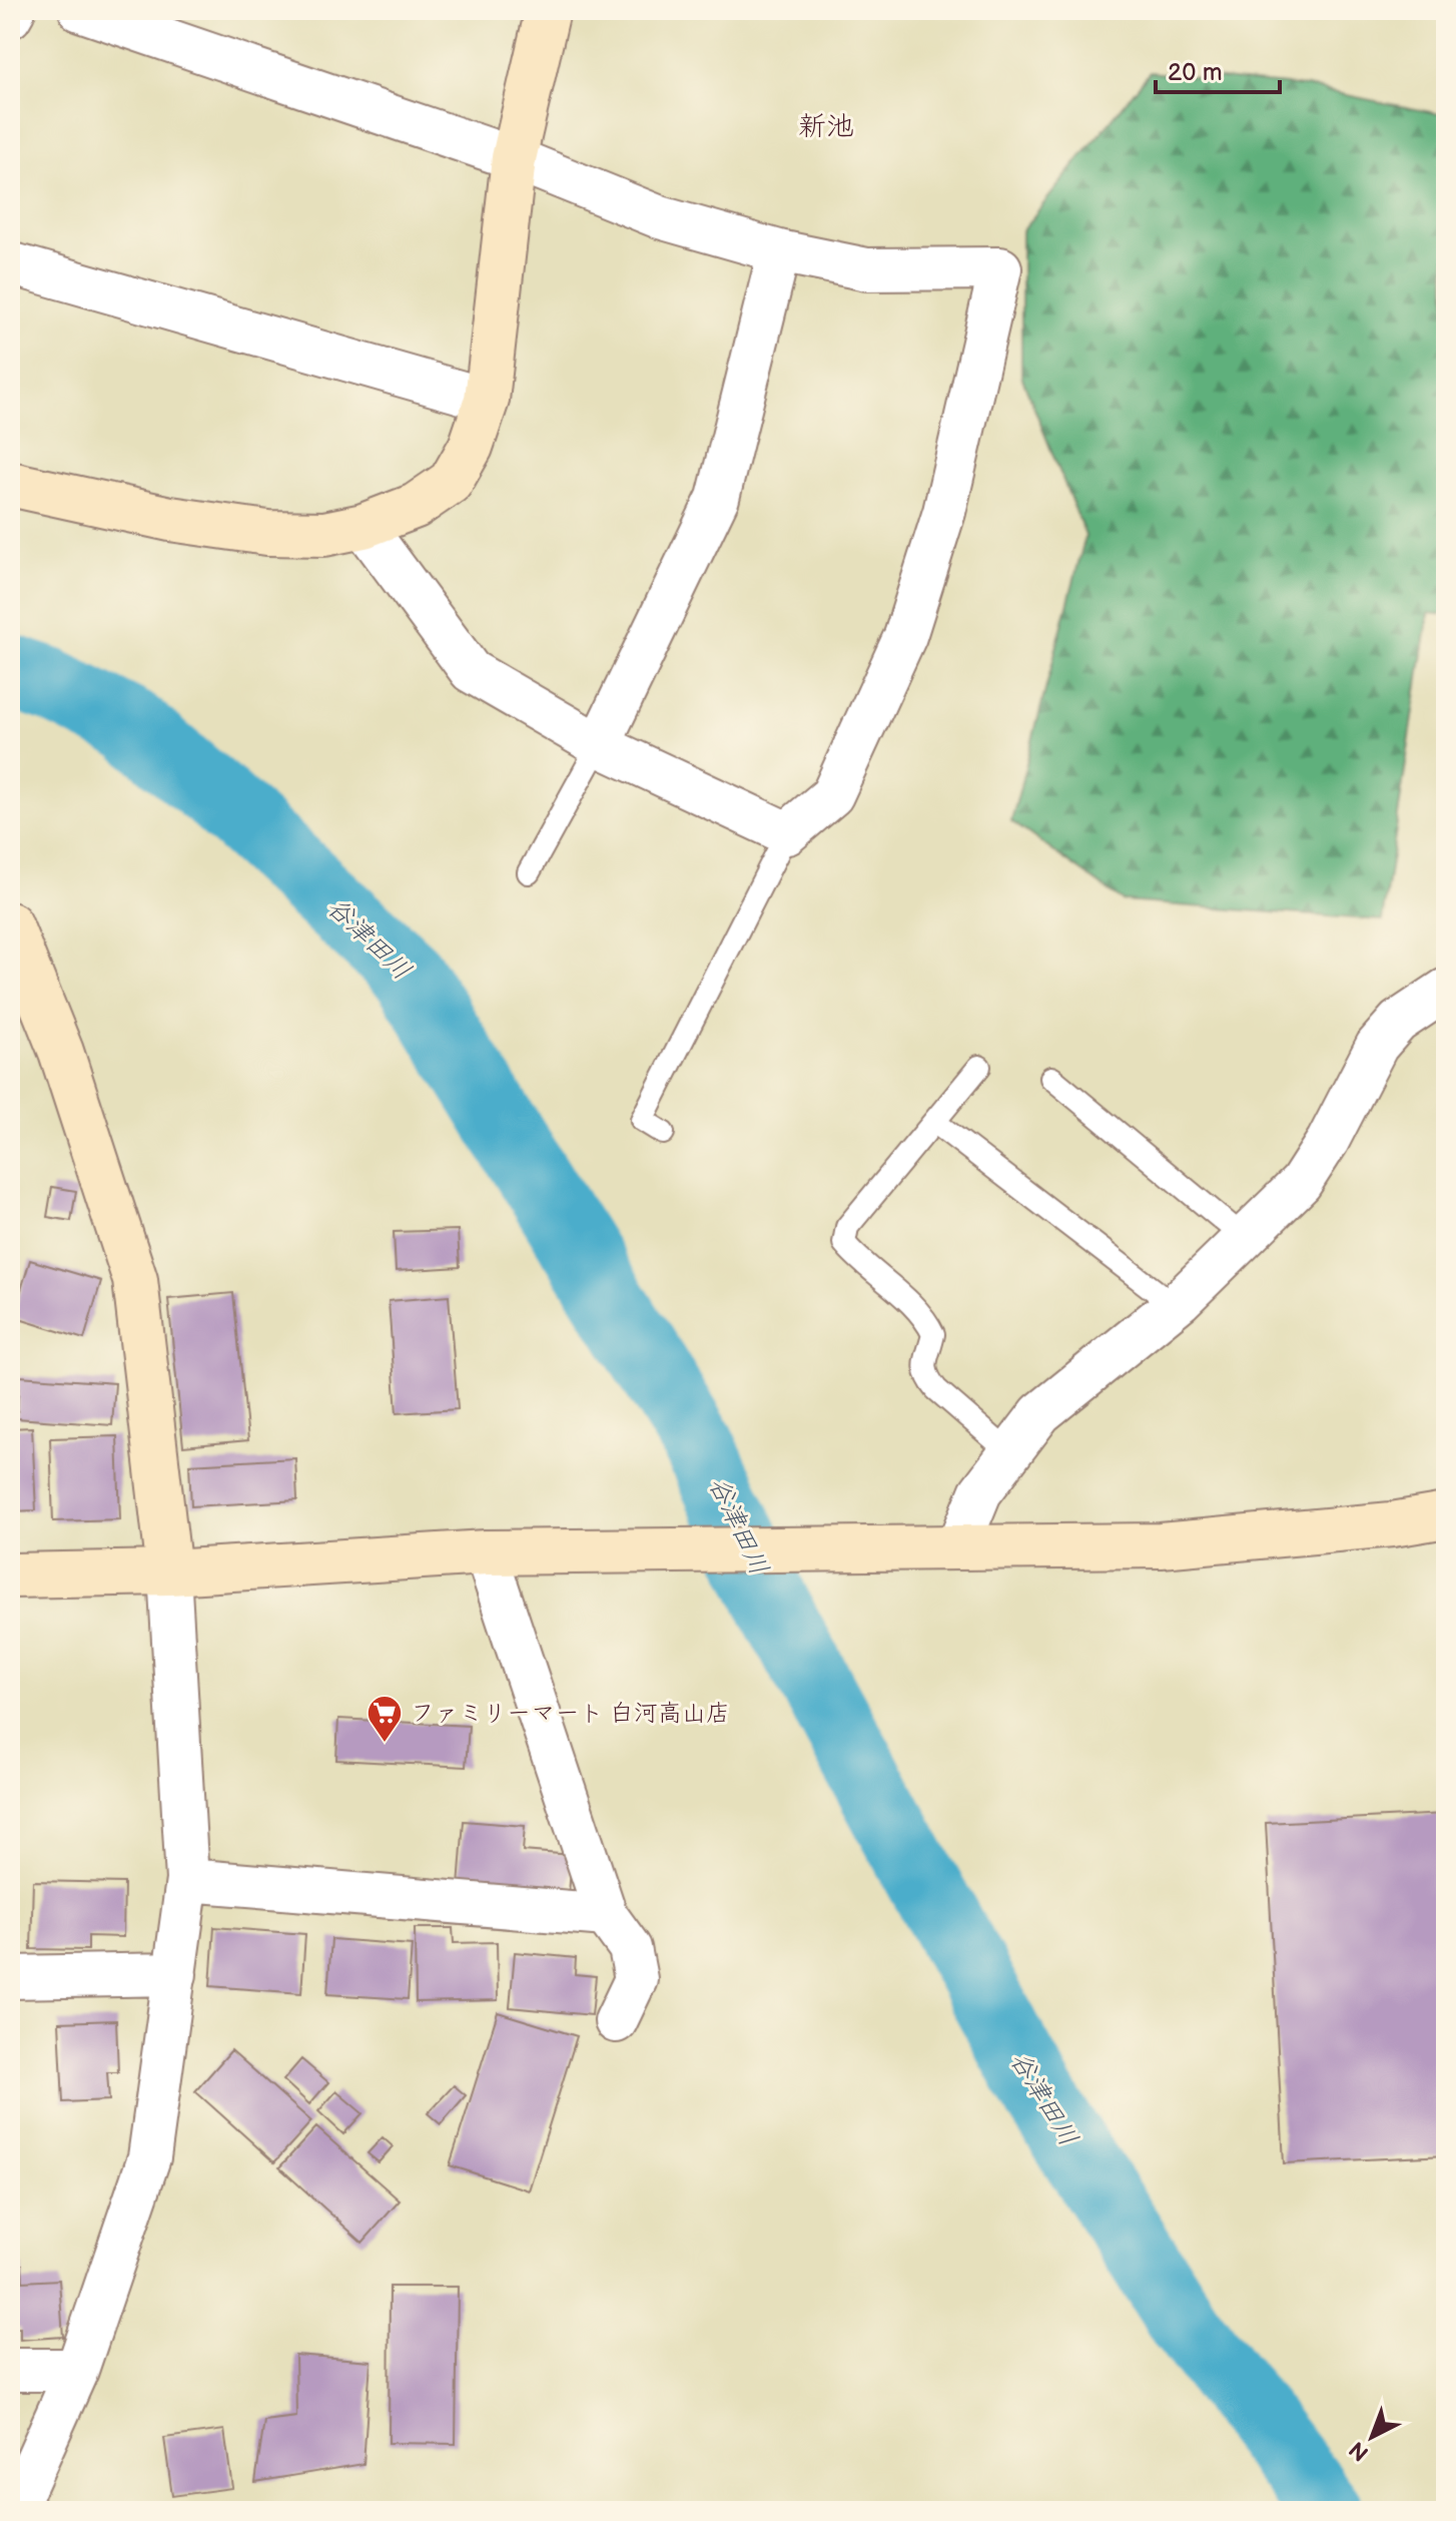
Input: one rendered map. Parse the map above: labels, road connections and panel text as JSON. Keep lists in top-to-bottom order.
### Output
{
  "districts": ["新池"],
  "water": ["谷津田川"],
  "places": {
    "supermarket": ["ファミリーマート 白河高山店"]
  },
  "scale_bar": "20 m",
  "north": "bottom left"
}
